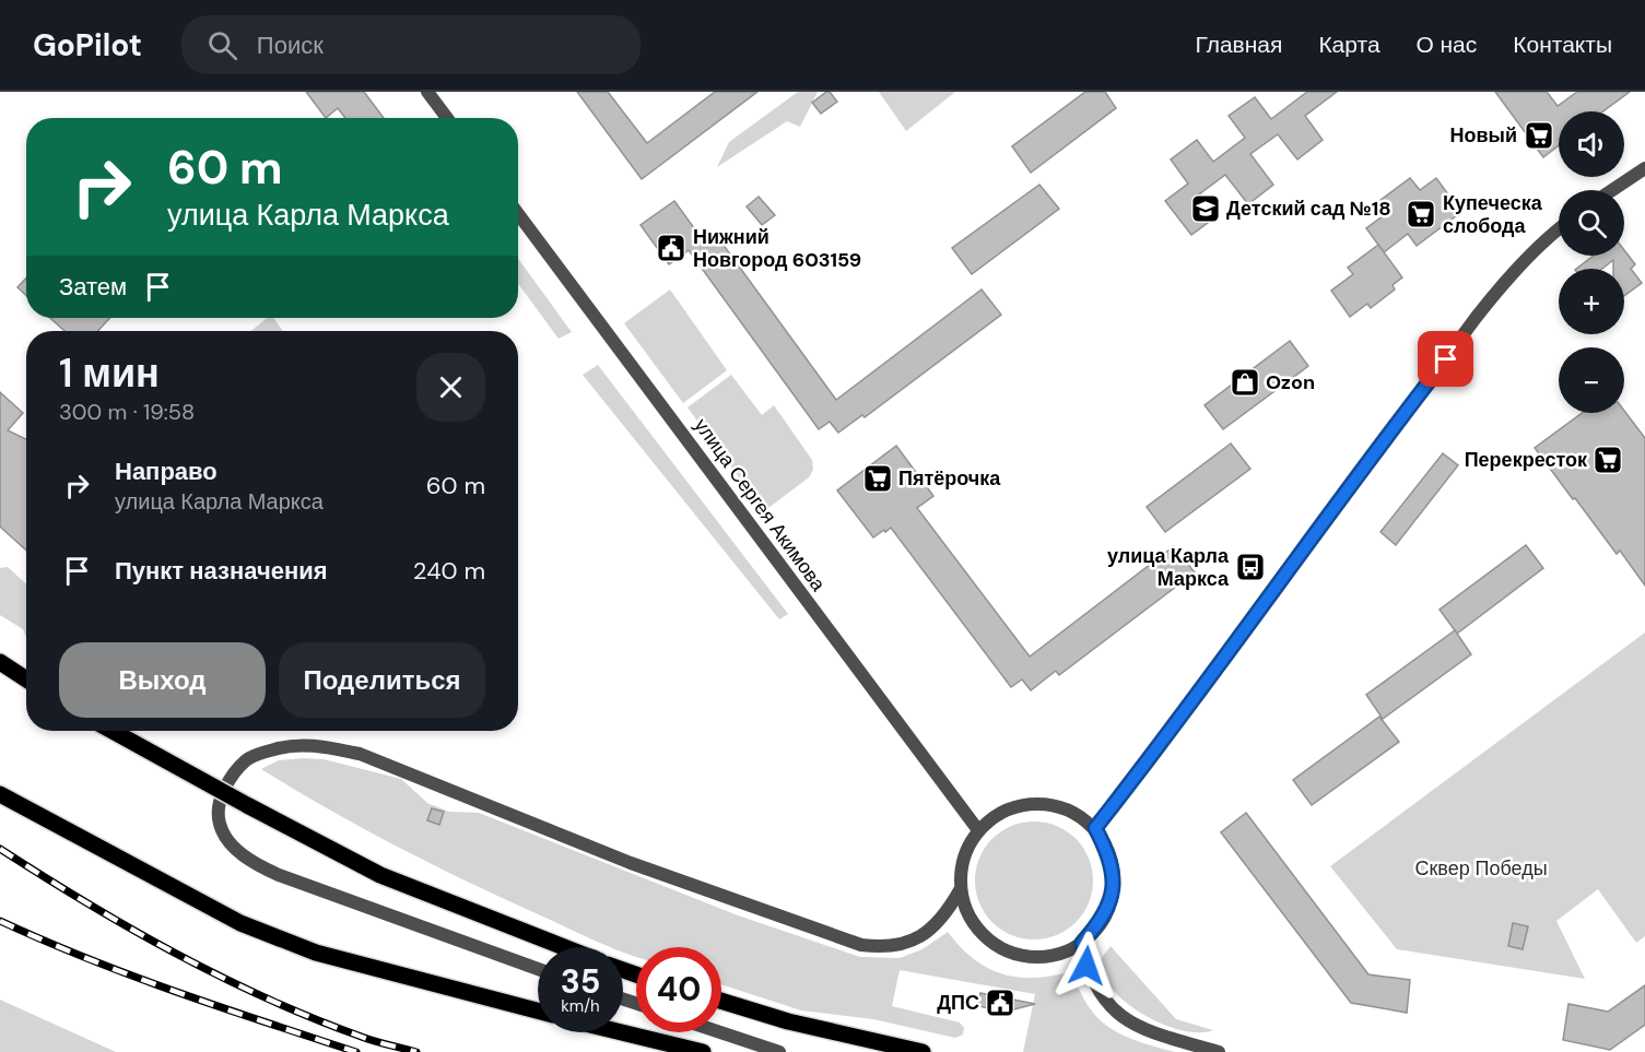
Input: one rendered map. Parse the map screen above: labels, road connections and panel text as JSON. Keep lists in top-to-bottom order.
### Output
{
  "streets": {
    "street": ["улица Сергея Акимова"]
  },
  "parks": ["Сквер Победы"],
  "places": {
    "supermarket": [
      "Новый",
      "Купеческа слобода",
      "Перекресток",
      "Пятёрочка"
    ],
    "school or university": ["Детский сад №18"],
    "public building": ["Нижний Новгород 603159", "ДПС"],
    "shop": ["Ozon"],
    "bus stop": ["улица Карла Маркса"]
  },
  "page": {
    "header": "GoPilot",
    "search": "Поиск",
    "nav": [
      "Главная",
      "Карта",
      "О нас",
      "Контакты"
    ],
    "map_buttons": ["+", "−"],
    "turn": ["60 m", "улица Карла Маркса"],
    "then": "Затем",
    "heading": ["1 мин", "300 m · 19:58"],
    "list": [
      {
        "name": "Направо",
        "note": "улица Карла Маркса",
        "value": "60 m"
      },
      {
        "name": "Пункт назначения",
        "value": "240 m"
      }
    ],
    "buttons": ["Выход", "Поделиться"],
    "speed": "35 km/h",
    "limit": "40"
  }
}
